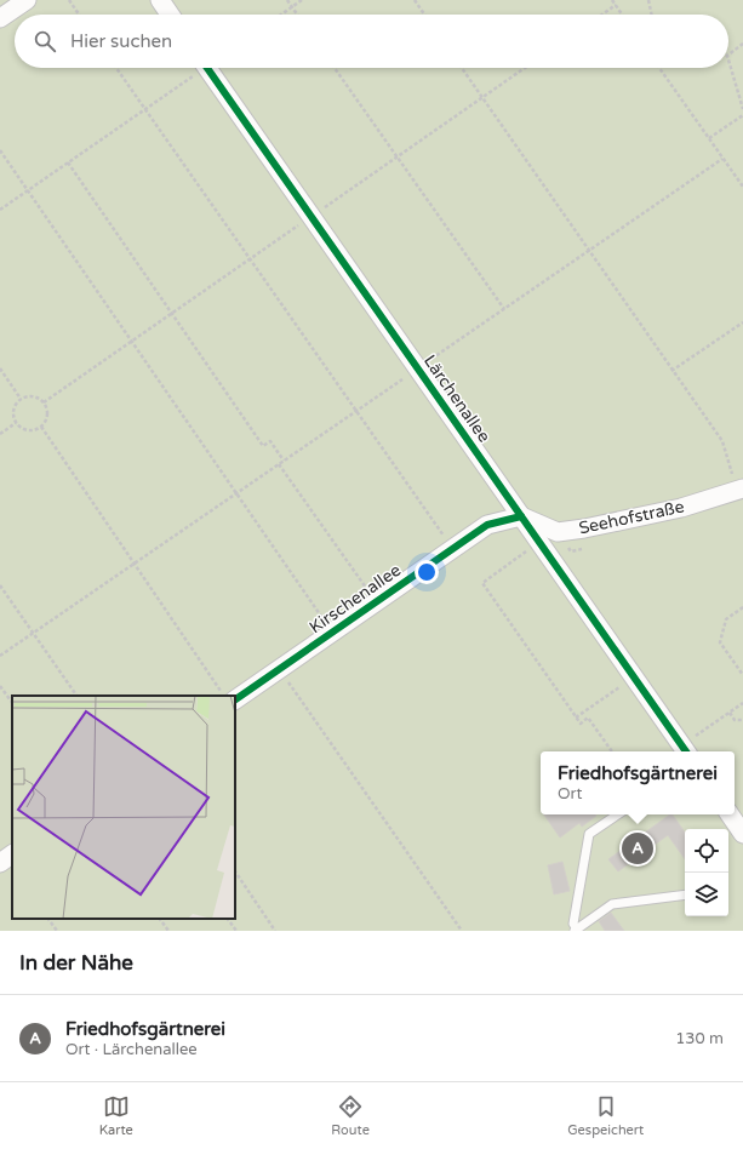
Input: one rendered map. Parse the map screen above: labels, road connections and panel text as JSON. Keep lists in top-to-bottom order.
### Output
{
  "streets": {
    "street": ["Lärchenallee", "Seehofstraße", "Kirschenallee"]
  },
  "crossings": [
    ["Lärchenallee", "Seehofstraße"],
    ["Lärchenallee", "Kirschenallee"],
    ["Seehofstraße", "Kirschenallee"]
  ],
  "page": {
    "search": "Hier suchen",
    "popup": ["Friedhofsgärtnerei", "Ort"],
    "pins": "A",
    "heading": "In der Nähe",
    "list": [
      {
        "mark": "A",
        "name": "Friedhofsgärtnerei",
        "note": "Ort · Lärchenallee",
        "value": "130 m"
      }
    ],
    "nav": ["Karte", "Route", "Gespeichert"]
  }
}
